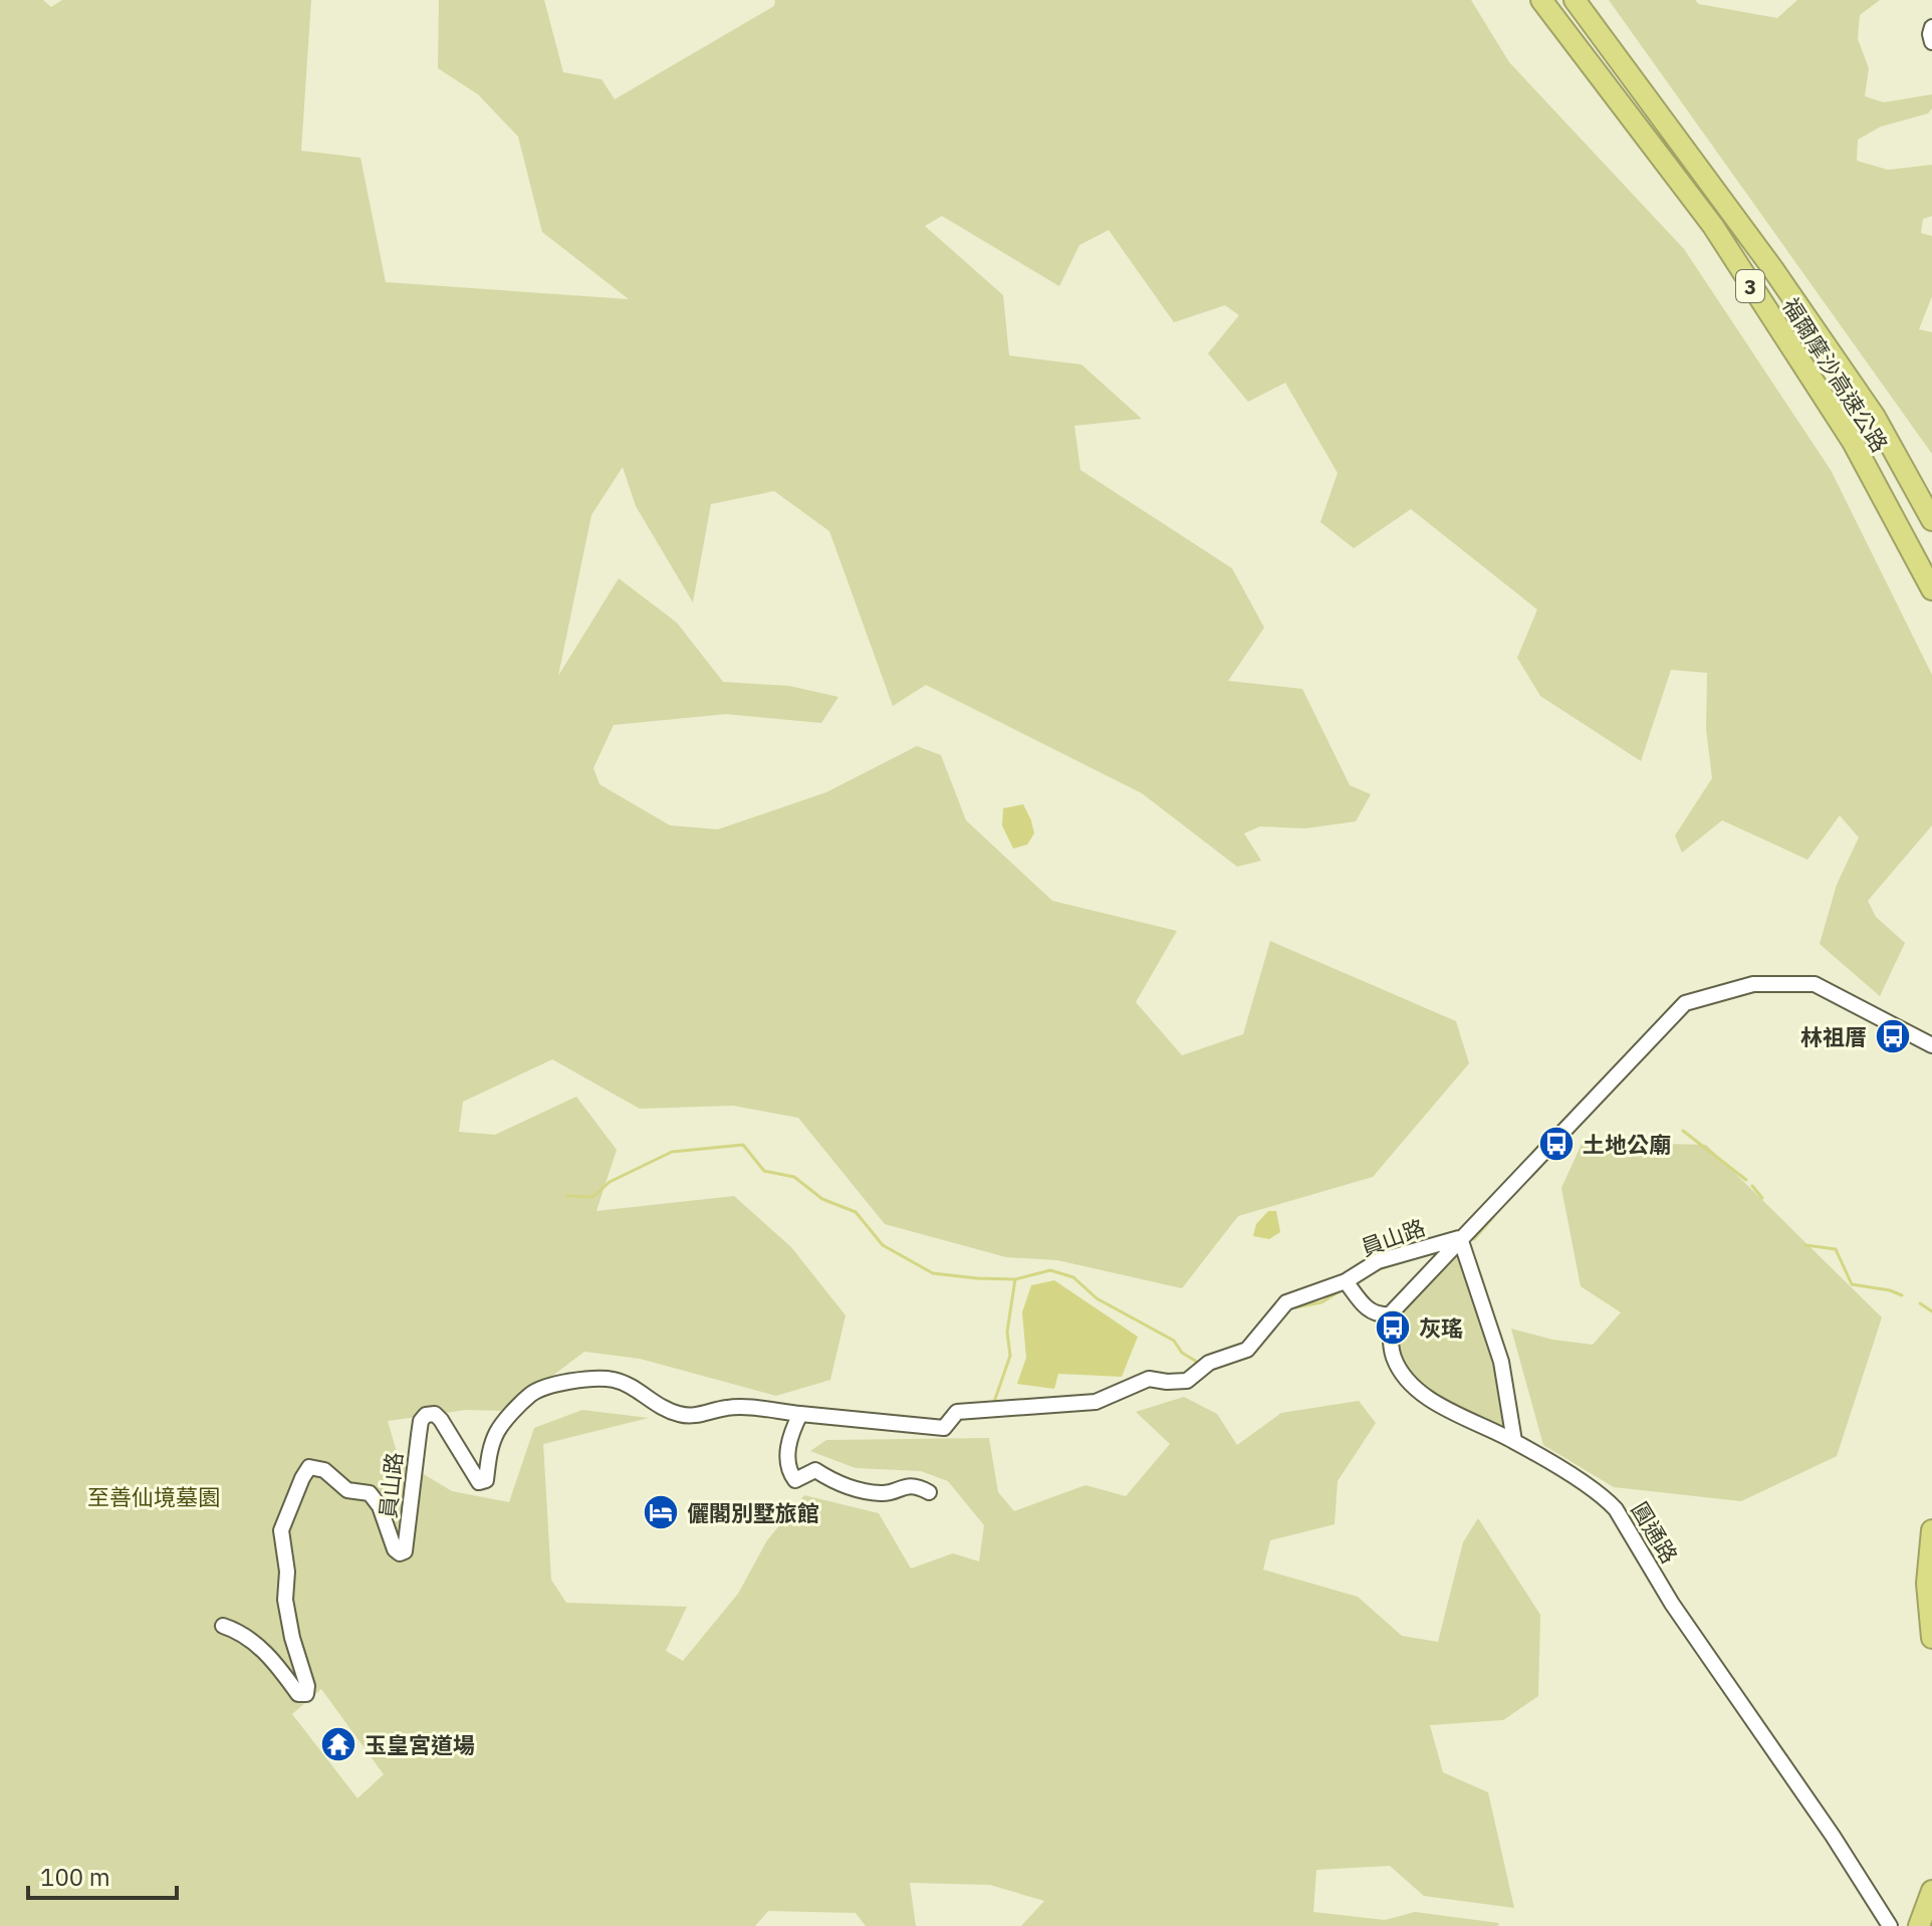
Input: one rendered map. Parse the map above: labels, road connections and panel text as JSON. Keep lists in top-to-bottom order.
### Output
{
  "streets": {
    "highway": ["3", "福爾摩沙高速公路"],
    "street": ["員山路", "圓通路"]
  },
  "parks": ["至善仙境墓園"],
  "places": {
    "bus stop": ["林祖厝", "土地公廟", "灰瑤"],
    "hotel": ["儷閣別墅旅館"],
    "temple": ["玉皇宮道場"]
  },
  "scale_bar": "100 m"
}
